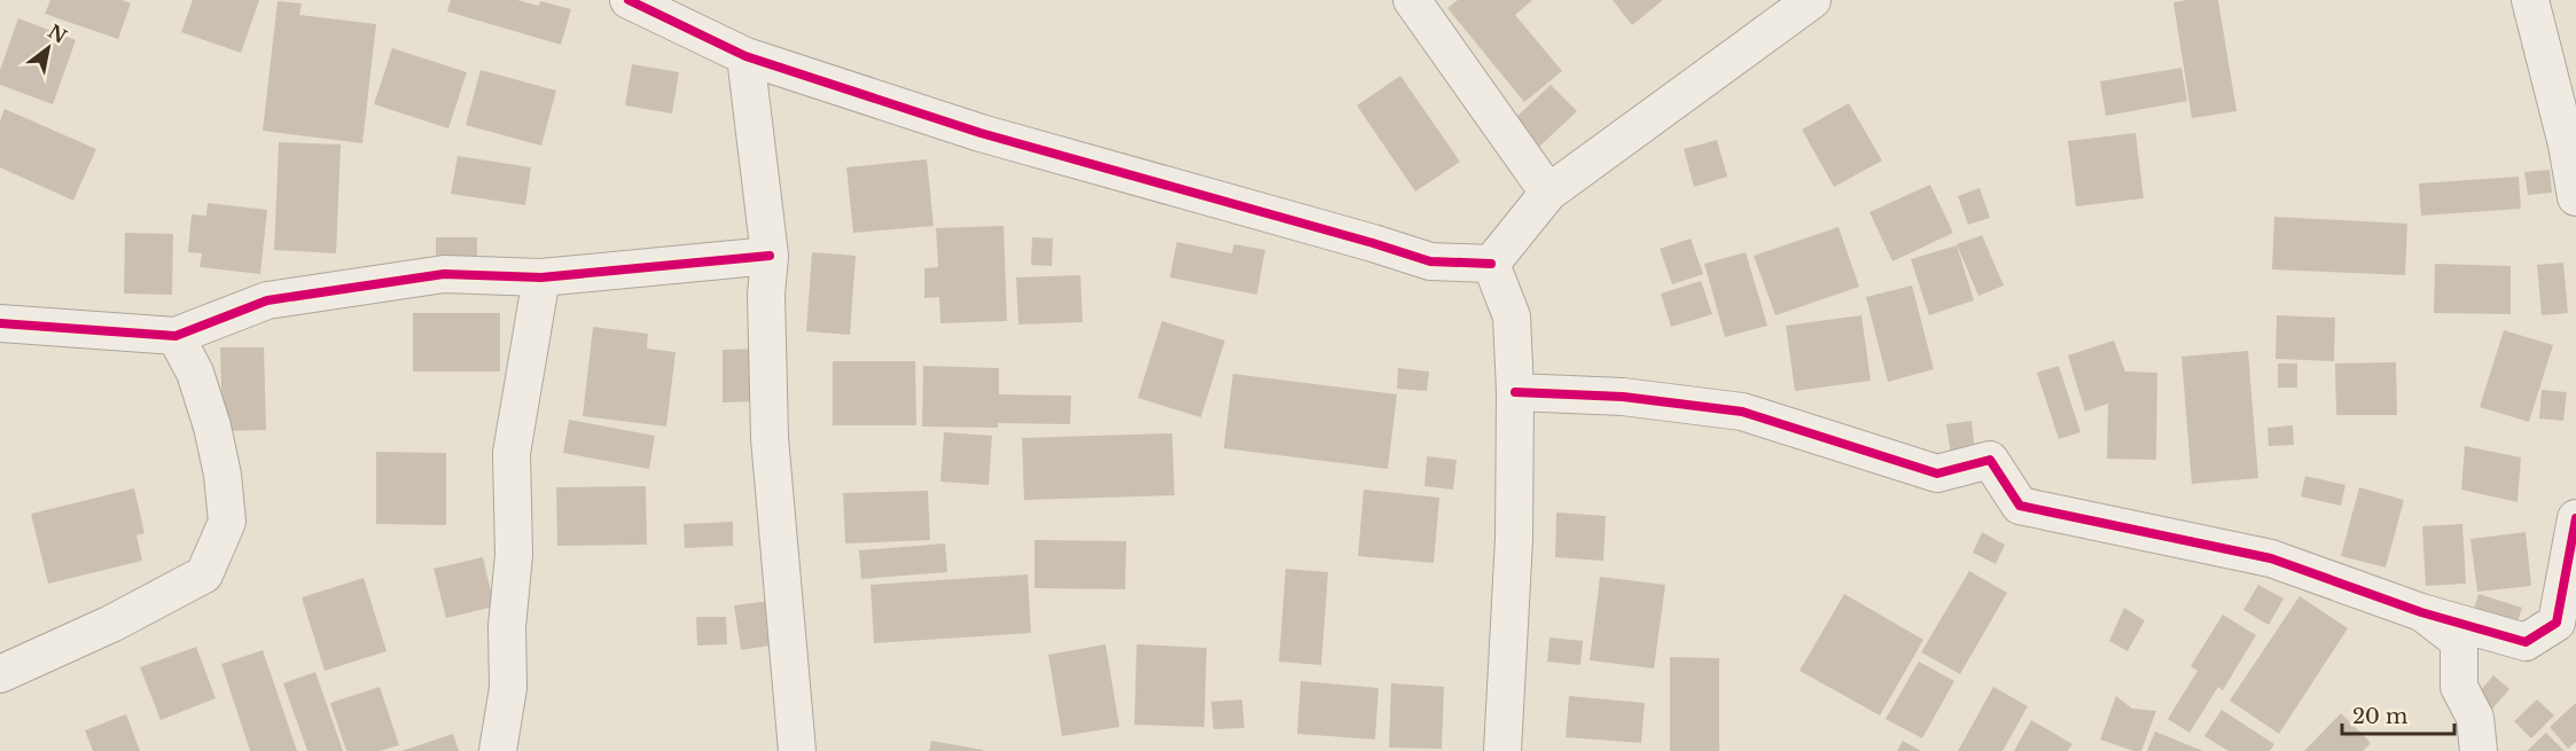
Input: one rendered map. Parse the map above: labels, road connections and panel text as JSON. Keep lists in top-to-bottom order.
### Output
{
  "scale_bar": "20 m",
  "north": "top right"
}
